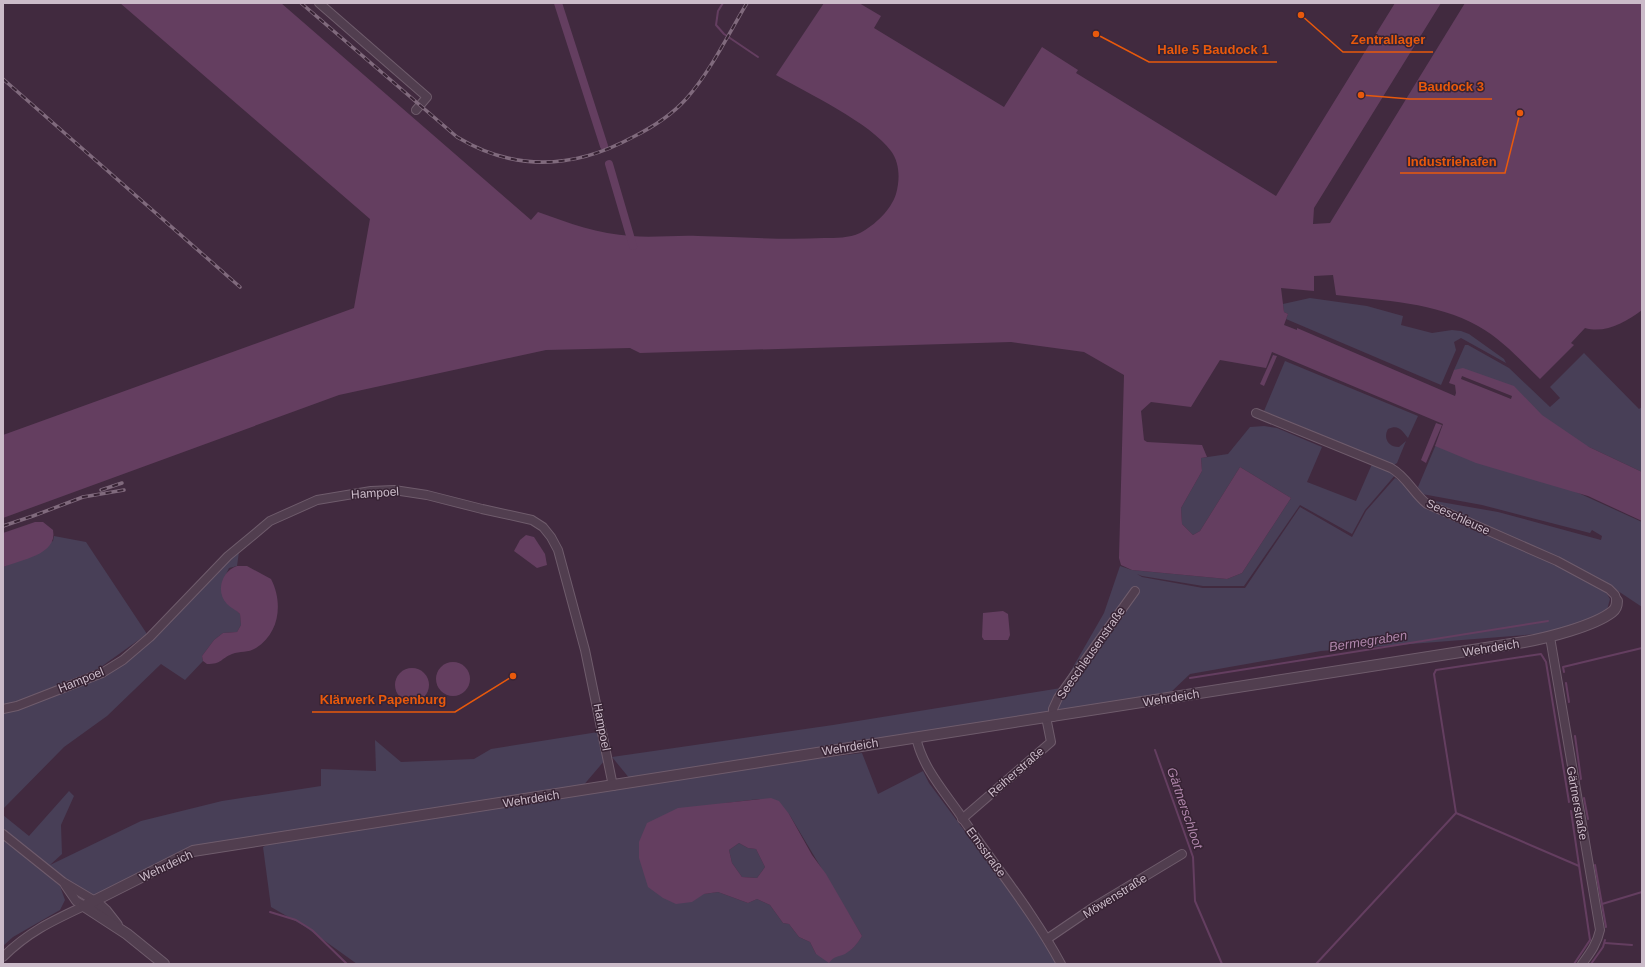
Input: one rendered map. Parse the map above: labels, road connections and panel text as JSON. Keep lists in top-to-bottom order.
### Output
{
  "streets": {
    "street": [
      "Hampoel",
      "Seeschleuse",
      "Wehrdeich",
      "Seeschleusenstraße",
      "Reiherstraße",
      "Gärtnerstraße",
      "Emsstraße",
      "Möwenstraße"
    ]
  },
  "crossings": [
    ["Hampoel", "Wehrdeich"],
    ["Seeschleuse", "Wehrdeich"],
    ["Wehrdeich", "Seeschleusenstraße"],
    ["Wehrdeich", "Reiherstraße"],
    ["Wehrdeich", "Gärtnerstraße"],
    ["Wehrdeich", "Emsstraße"],
    ["Seeschleusenstraße", "Reiherstraße"],
    ["Reiherstraße", "Emsstraße"],
    ["Emsstraße", "Möwenstraße"]
  ],
  "water": ["Bermegraben", "Gärtnerschloot"],
  "places": [
    "Zentrallager",
    "Halle 5 Baudock 1",
    "Baudock 3",
    "Industriehafen",
    "Klärwerk Papenburg"
  ]
}
